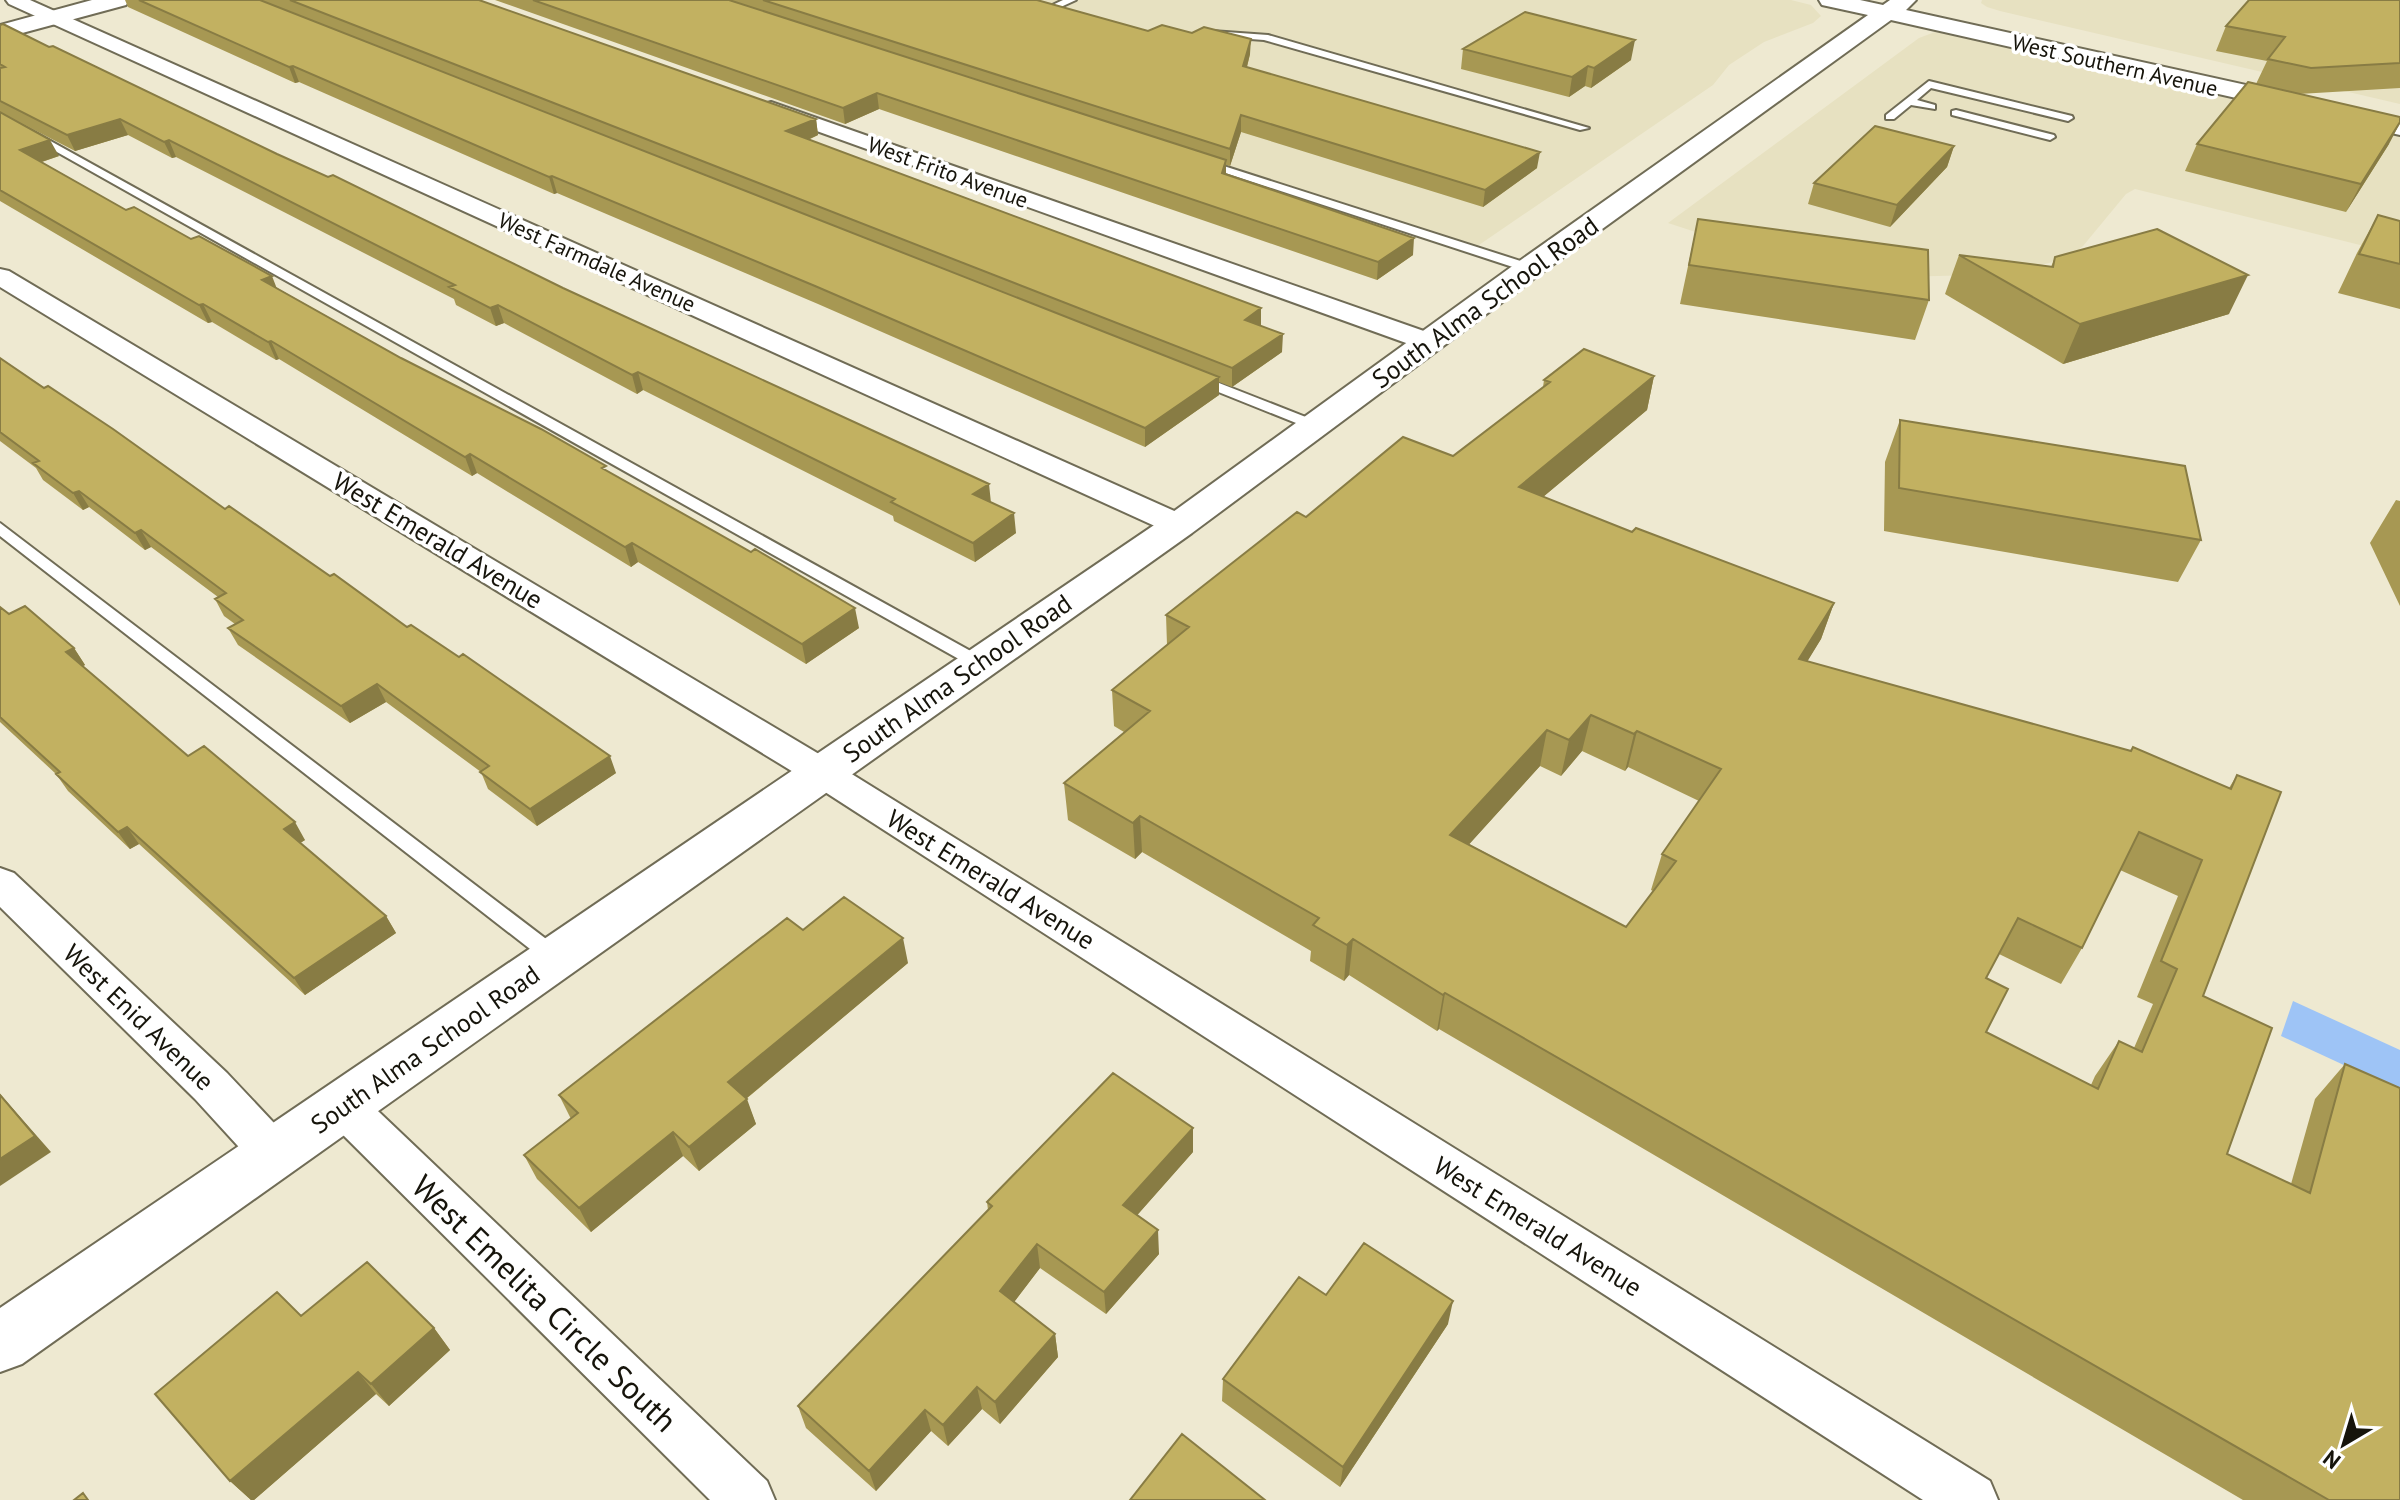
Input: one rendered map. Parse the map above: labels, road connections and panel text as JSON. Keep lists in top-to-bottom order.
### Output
{
  "streets": {
    "main road": ["West Southern Avenue", "South Alma School Road"],
    "street": [
      "West Frito Avenue",
      "West Farmdale Avenue",
      "West Emerald Avenue",
      "West Enid Avenue",
      "West Emelita Circle South"
    ]
  },
  "crossings": [
    ["West Southern Avenue", "South Alma School Road"],
    ["West Frito Avenue", "South Alma School Road"],
    ["West Farmdale Avenue", "South Alma School Road"],
    ["South Alma School Road", "West Emerald Avenue"],
    ["South Alma School Road", "West Enid Avenue"],
    ["South Alma School Road", "West Emelita Circle South"]
  ],
  "north": "bottom left"
}
